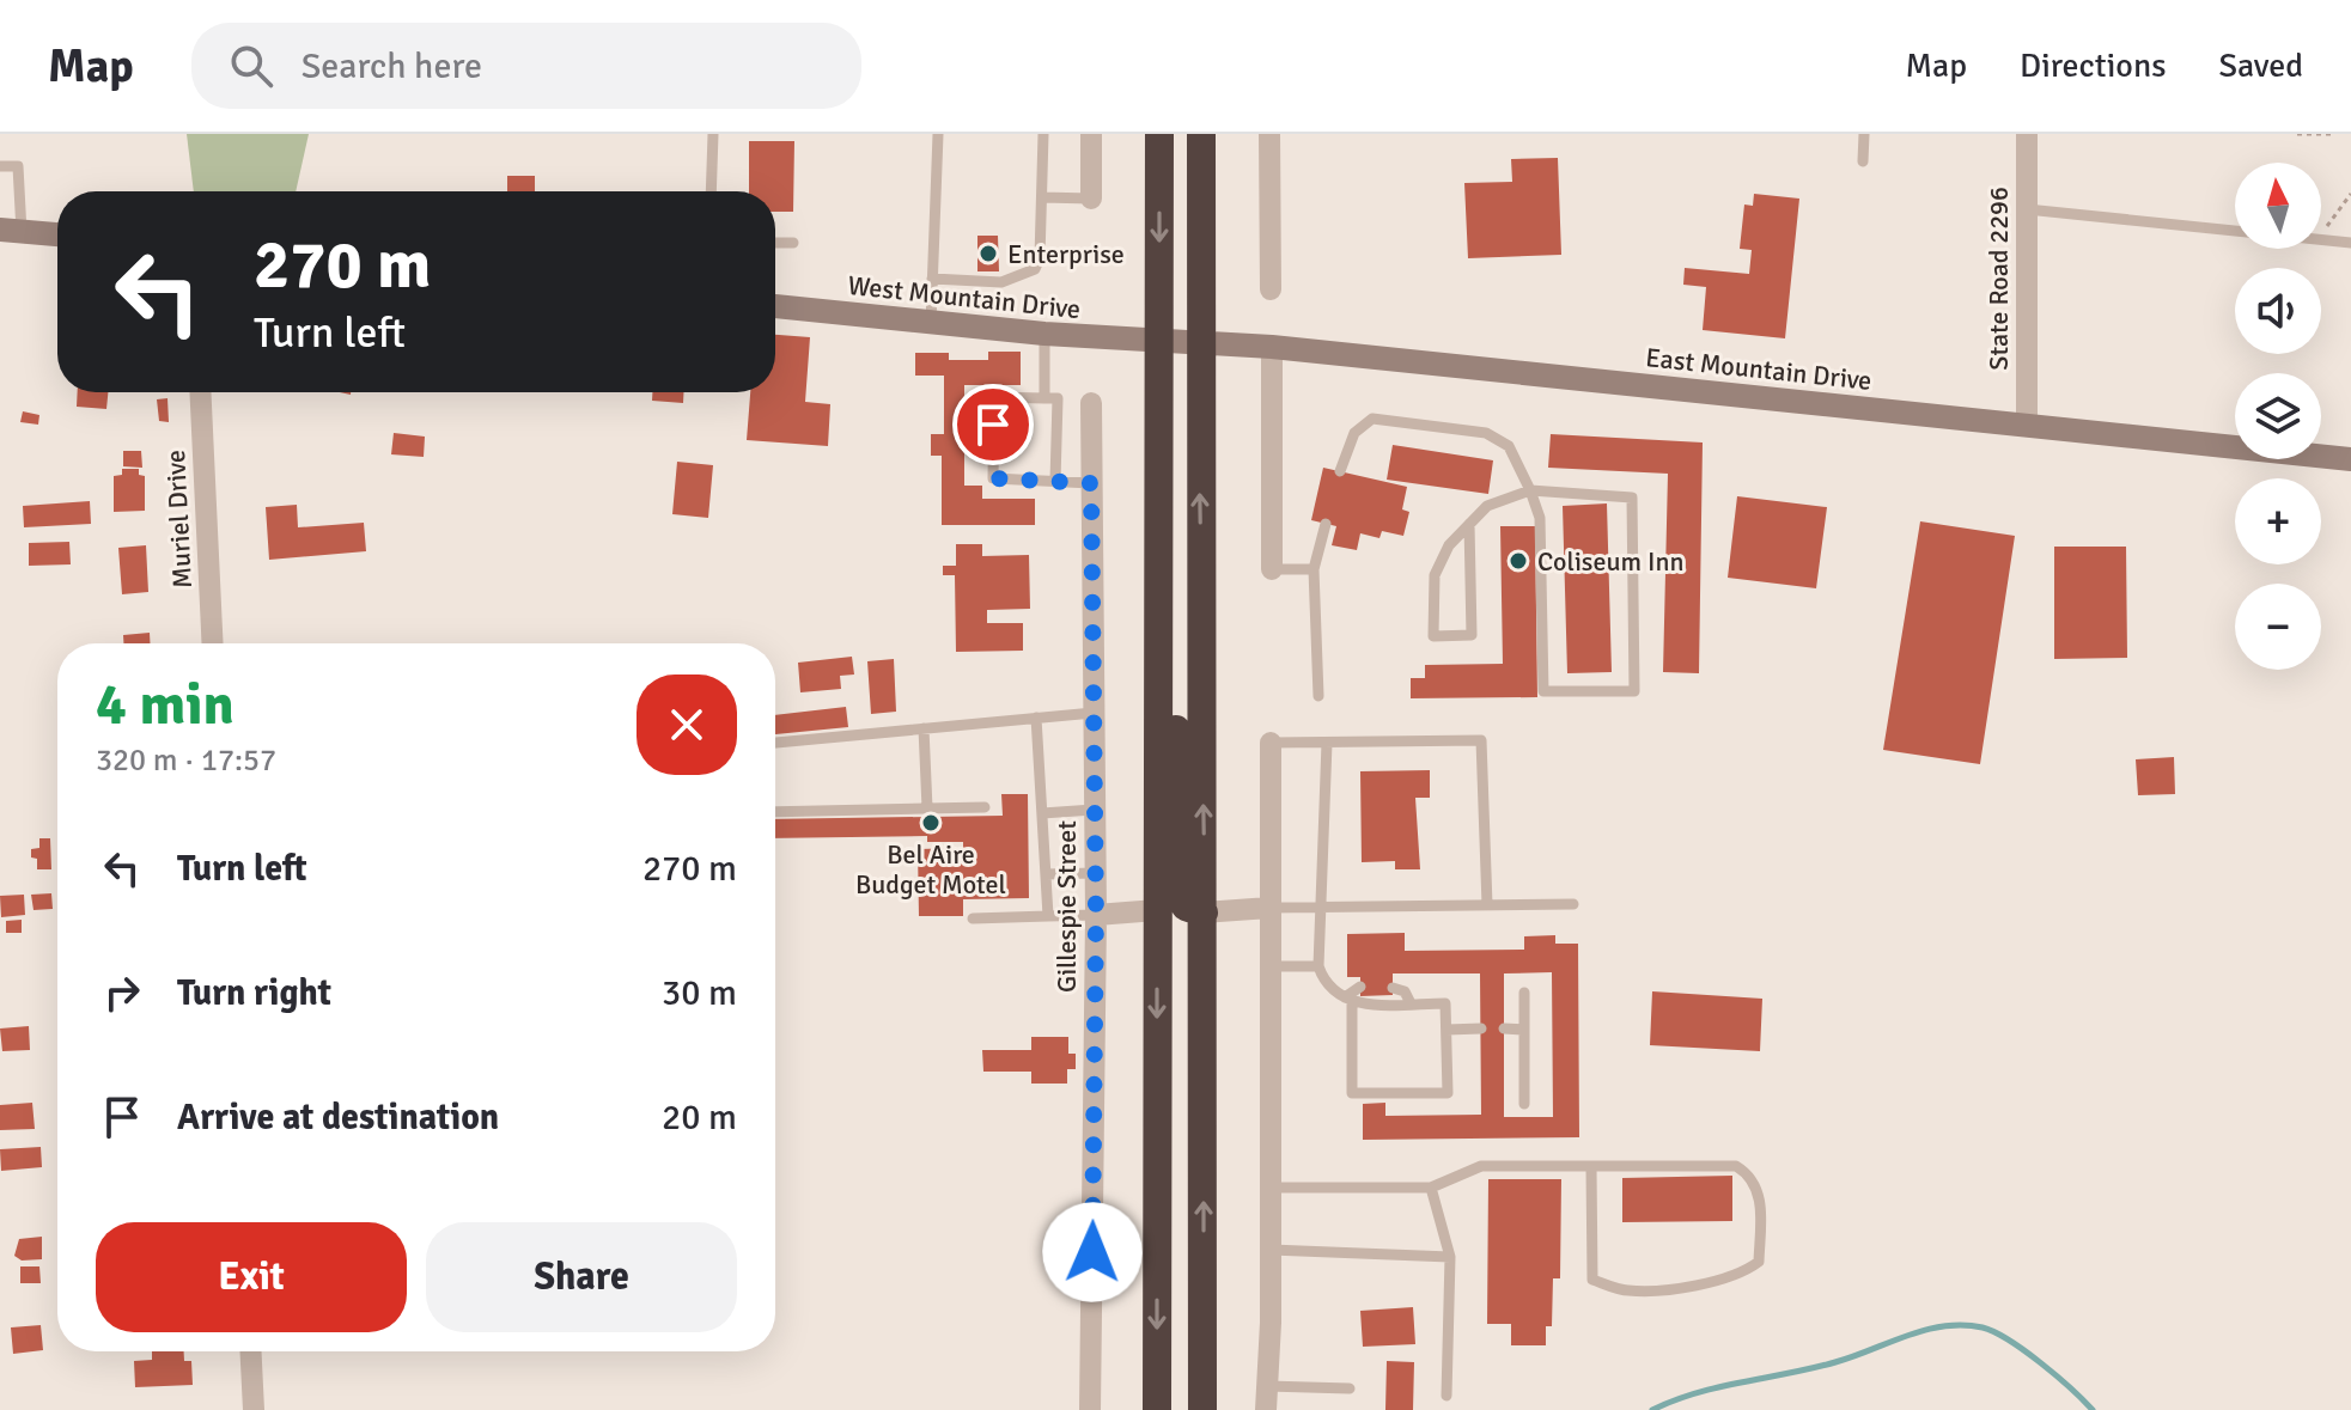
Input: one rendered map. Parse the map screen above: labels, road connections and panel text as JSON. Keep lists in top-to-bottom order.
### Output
{
  "streets": {
    "street": [
      "State Road 2296",
      "West Mountain Drive",
      "East Mountain Drive",
      "Muriel Drive",
      "Gillespie Street"
    ]
  },
  "crossings": [
    ["State Road 2296", "East Mountain Drive"],
    ["West Mountain Drive", "East Mountain Drive"]
  ],
  "places": ["Enterprise", "Coliseum Inn", "Bel Aire Budget Motel"],
  "north": "top",
  "page": {
    "header": "Map",
    "search": "Search here",
    "nav": ["Map", "Directions", "Saved"],
    "map_buttons": ["+", "−"],
    "turn": ["270 m", "Turn left"],
    "heading": ["4 min", "320 m · 17:57"],
    "list": [
      {
        "name": "Turn left",
        "value": "270 m"
      },
      {
        "name": "Turn right",
        "value": "30 m"
      },
      {
        "name": "Arrive at destination",
        "value": "20 m"
      }
    ],
    "buttons": ["Exit", "Share"]
  }
}
